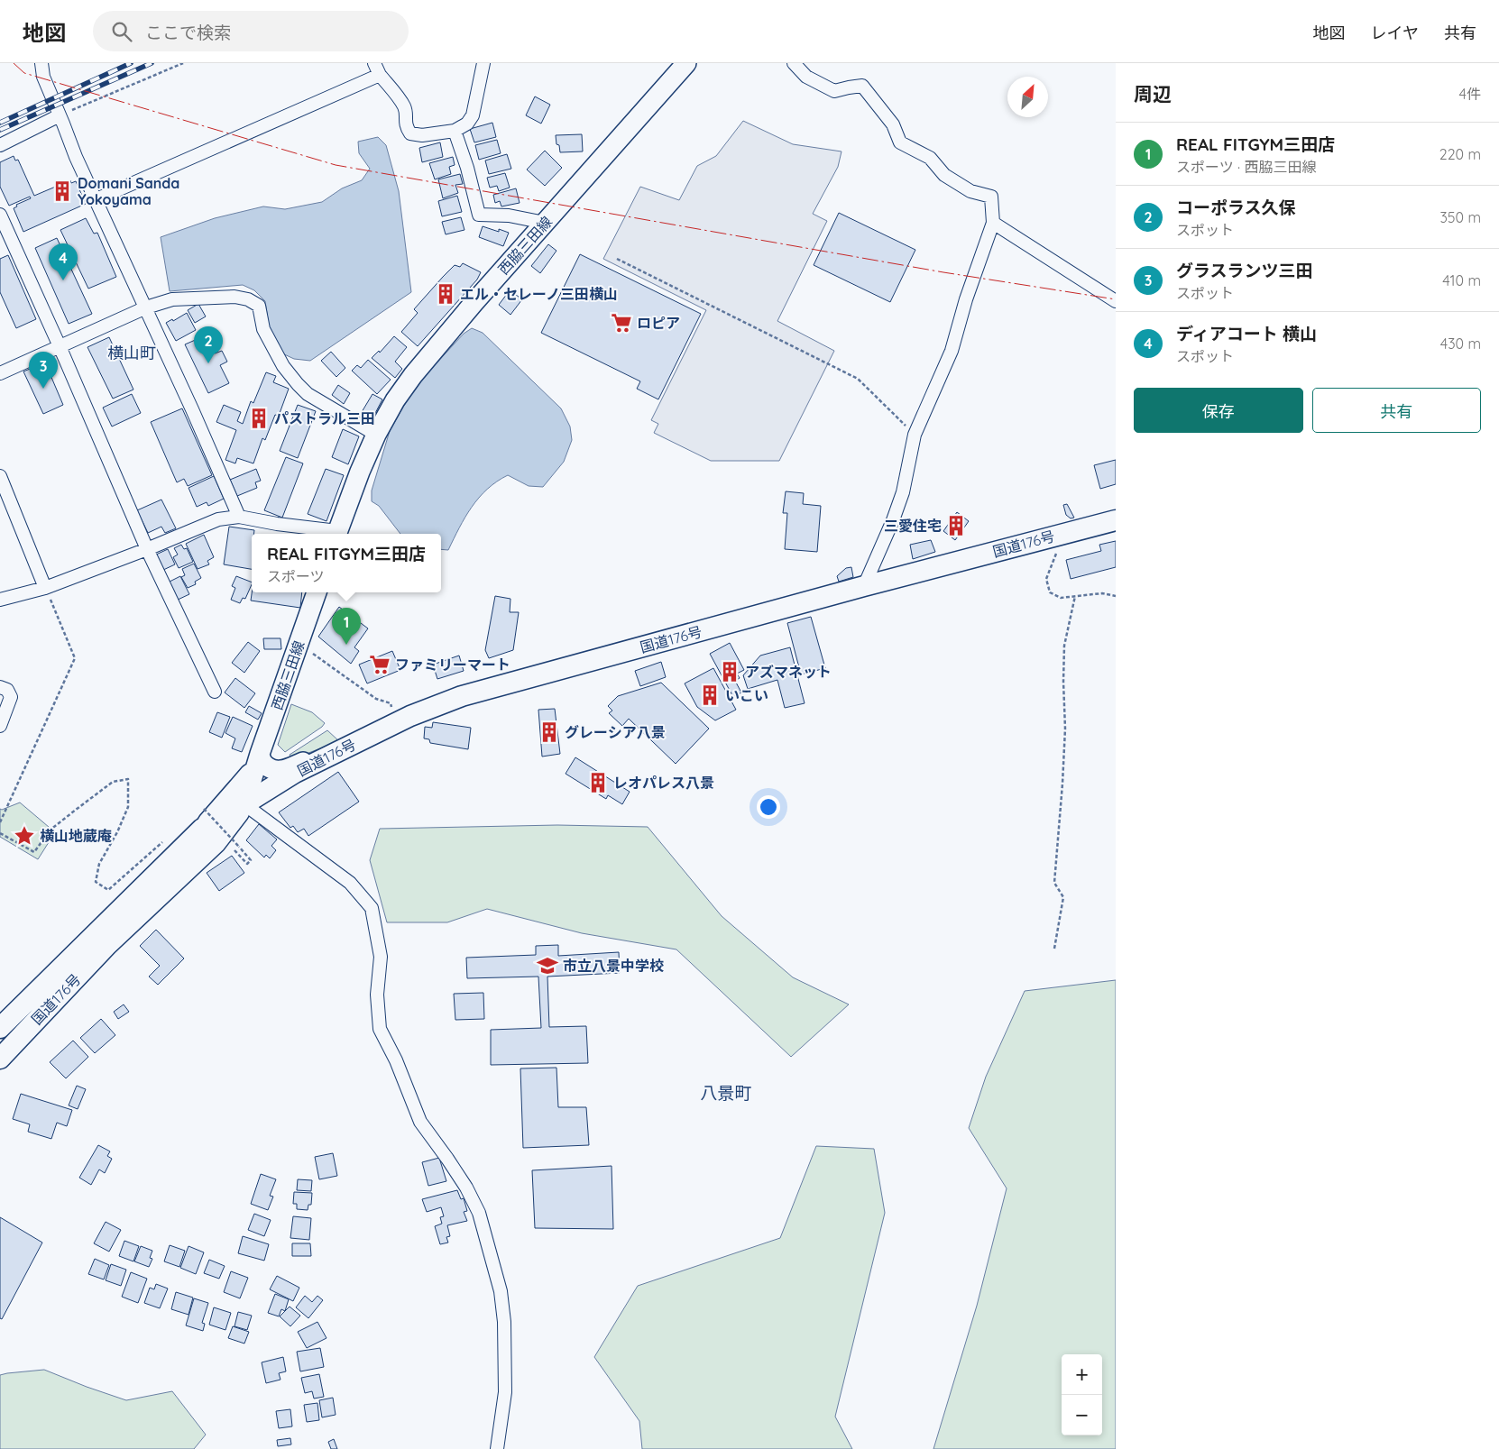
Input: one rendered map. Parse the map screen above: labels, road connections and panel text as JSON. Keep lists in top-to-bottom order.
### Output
{
  "streets": {
    "highway": ["国道176号"],
    "main road": ["西脇三田線"]
  },
  "crossings": [
    ["西脇三田線", "国道176号"]
  ],
  "districts": ["横山町", "八景町"],
  "places": {
    "building": [
      "Domani Sanda Yokoyama",
      "エル・セレーノ三田横山",
      "パストラル三田",
      "三愛住宅",
      "アズマネット",
      "いこい",
      "グレーシア八景",
      "レオパレス八景"
    ],
    "supermarket": ["ロピア", "ファミリーマート"],
    "place": ["横山地蔵庵"],
    "school or university": ["市立八景中学校"]
  },
  "north": "top right",
  "page": {
    "header": "地図",
    "search": "ここで検索",
    "nav": ["地図", "レイヤ", "共有"],
    "heading": ["周辺", "4件"],
    "list": [
      {
        "mark": "1",
        "name": "REAL FITGYM三田店",
        "note": "スポーツ · 西脇三田線",
        "value": "220 m"
      },
      {
        "mark": "2",
        "name": "コーポラス久保",
        "note": "スポット",
        "value": "350 m"
      },
      {
        "mark": "3",
        "name": "グラスランツ三田",
        "note": "スポット",
        "value": "410 m"
      },
      {
        "mark": "4",
        "name": "ディアコート 横山",
        "note": "スポット",
        "value": "430 m"
      }
    ],
    "pins": [
      "4",
      "2",
      "3",
      "1"
    ],
    "buttons": ["保存", "共有"],
    "popup": ["REAL FITGYM三田店", "スポーツ"],
    "map_buttons": ["+", "−"]
  }
}
